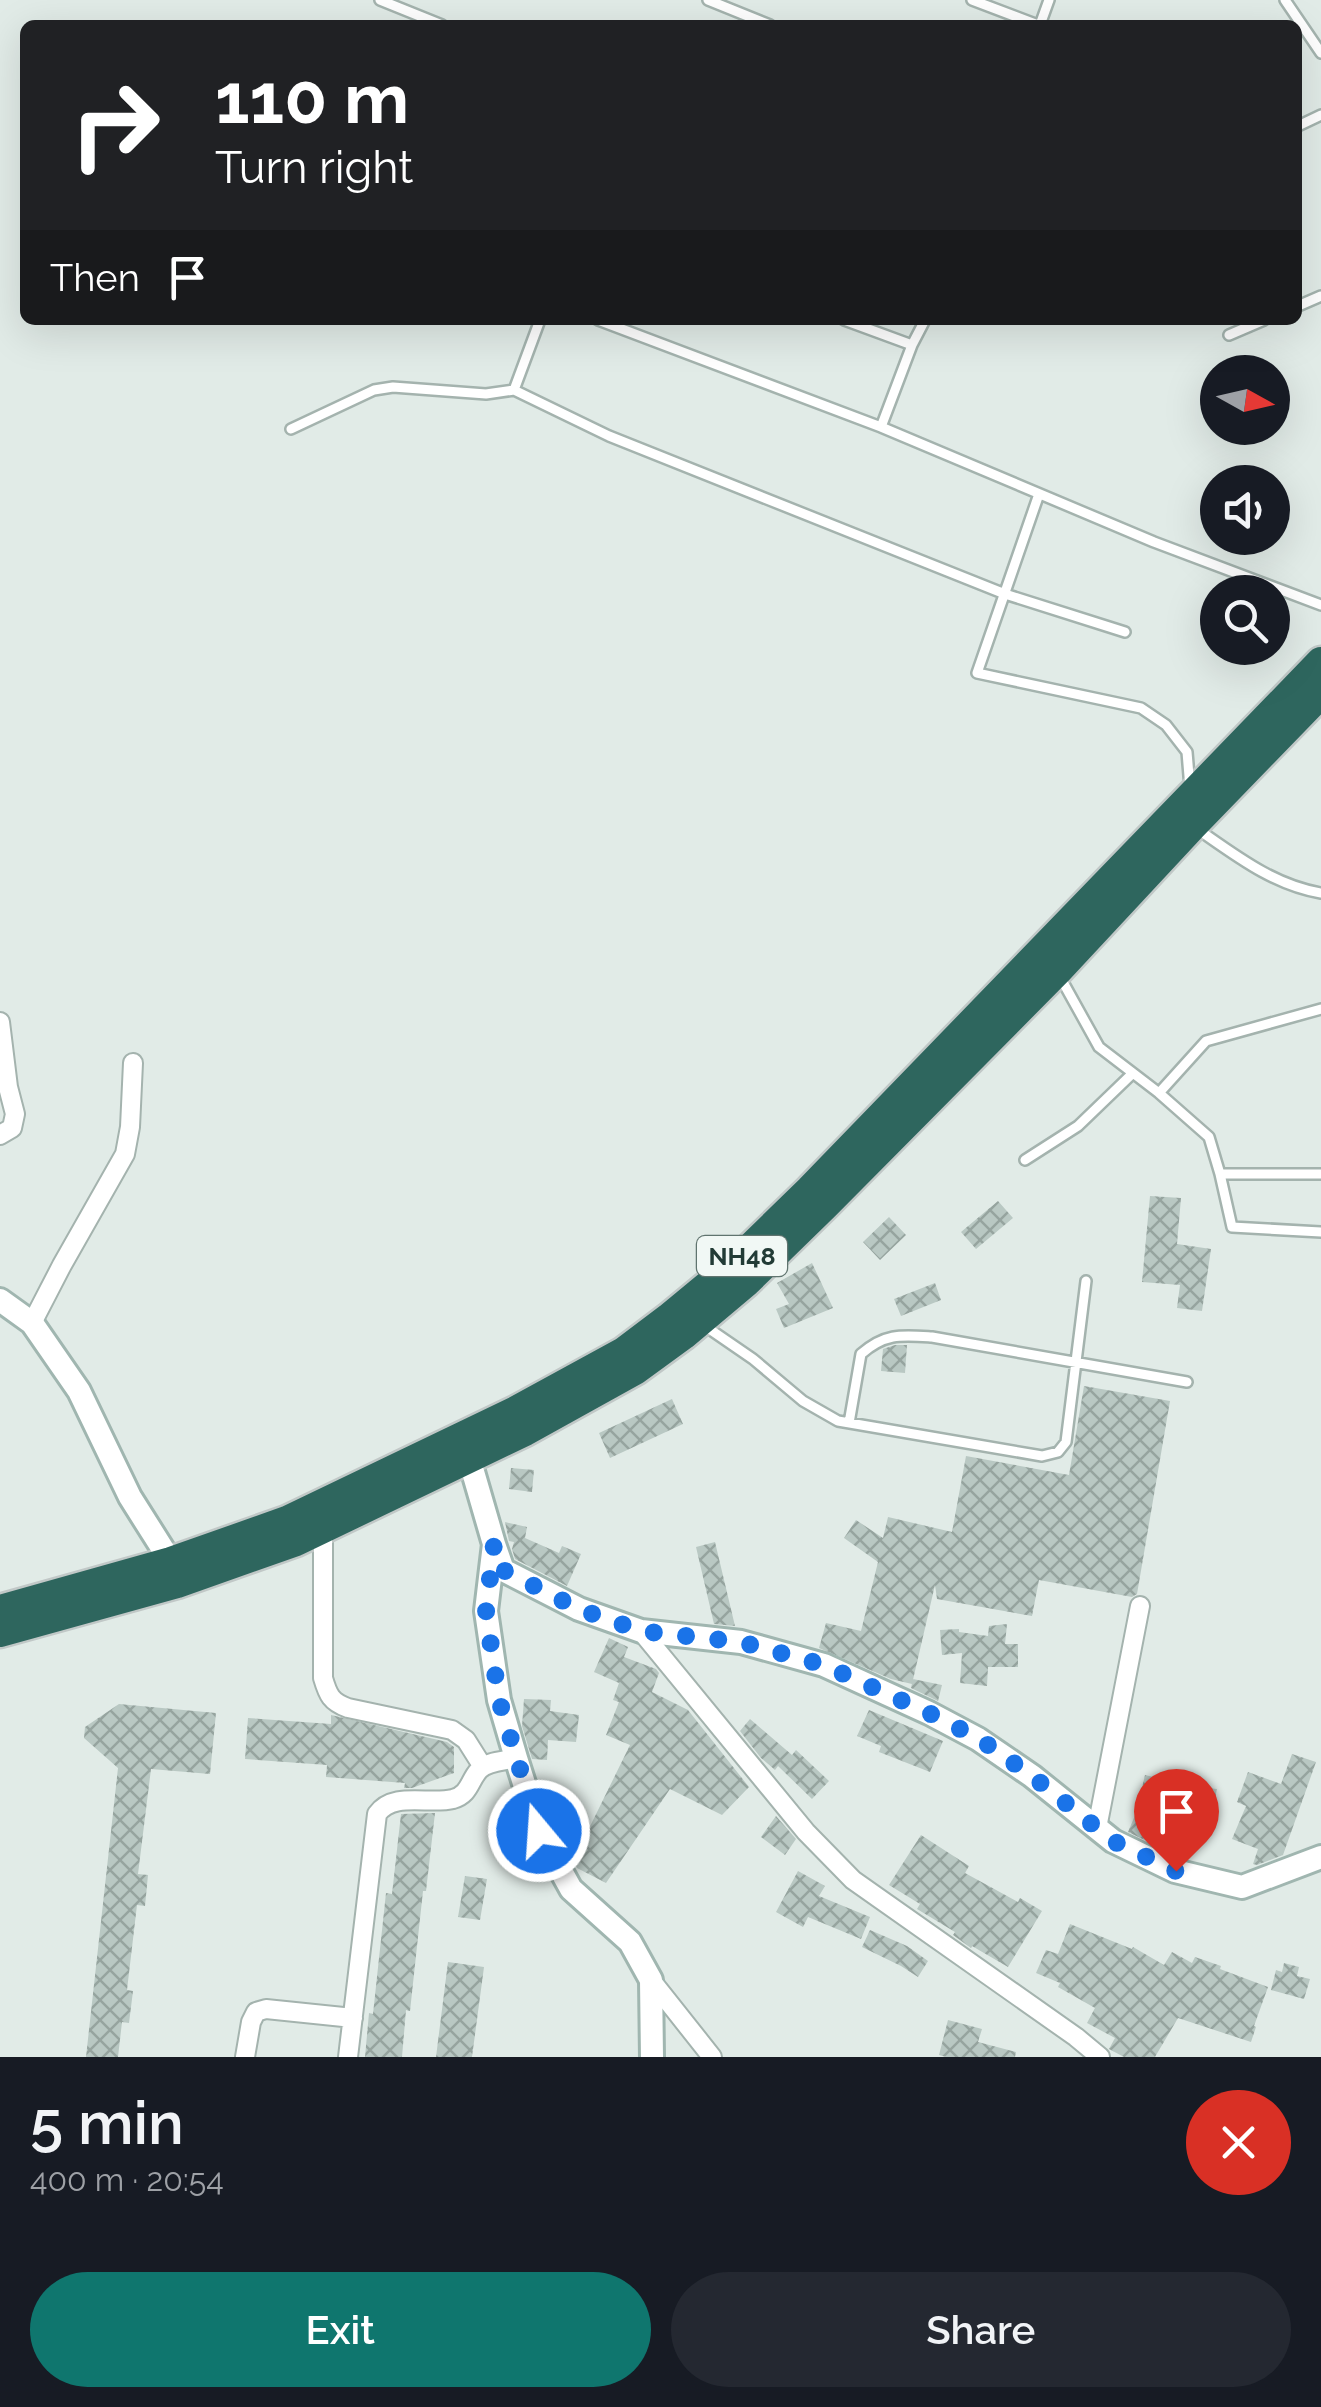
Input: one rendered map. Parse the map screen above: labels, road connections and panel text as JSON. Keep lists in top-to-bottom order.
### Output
{
  "streets": {
    "highway": ["NH48"]
  },
  "north": "right",
  "page": {
    "turn": ["110 m", "Turn right"],
    "then": "Then",
    "heading": ["5 min", "400 m · 20:54"],
    "buttons": ["Exit", "Share"]
  }
}
